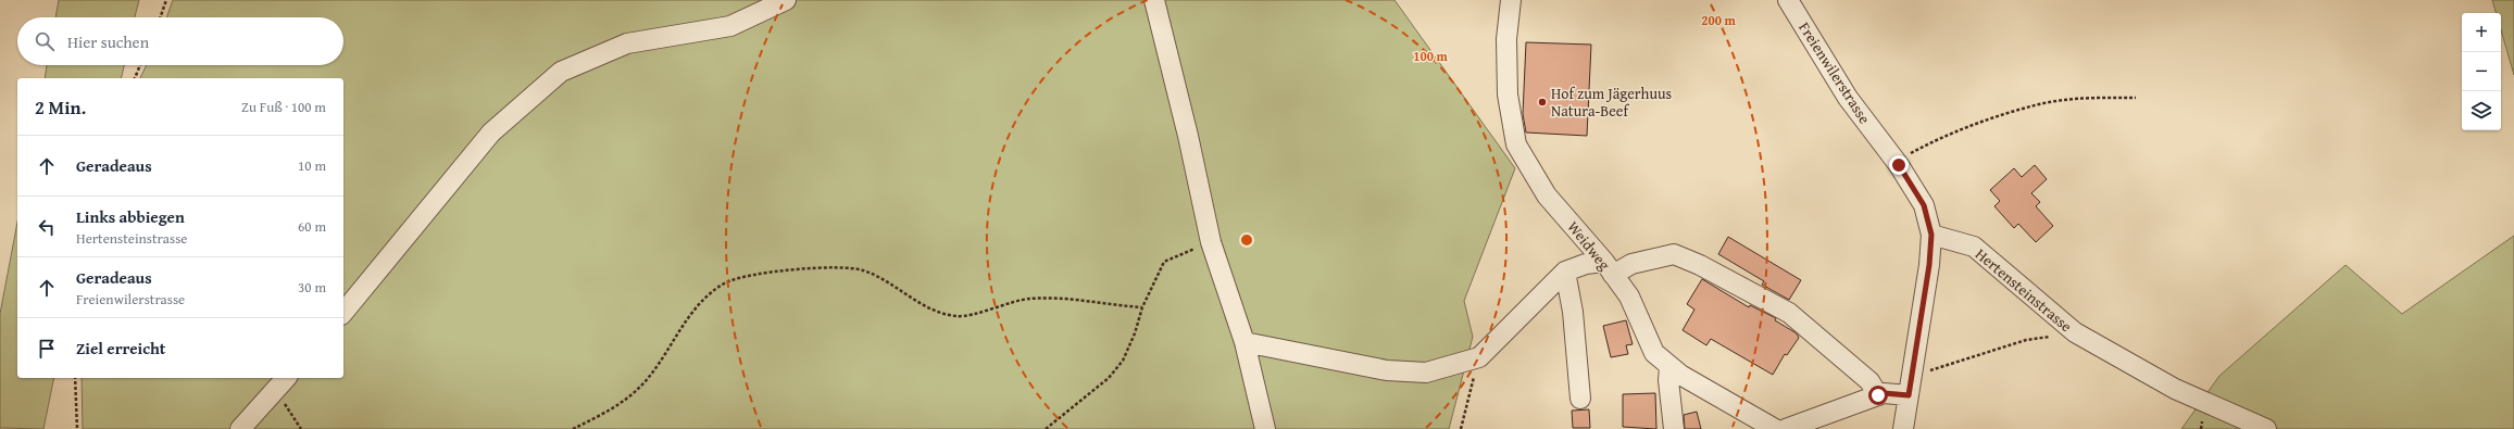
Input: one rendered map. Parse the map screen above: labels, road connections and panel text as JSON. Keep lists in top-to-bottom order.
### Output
{
  "streets": {
    "street": ["Freienwilerstrasse", "Weidweg", "Hertensteinstrasse"]
  },
  "crossings": [
    ["Freienwilerstrasse", "Hertensteinstrasse"]
  ],
  "places": ["Hof zum Jägerhuus Natura-Beef"],
  "page": {
    "map_buttons": ["+", "−"],
    "search": "Hier suchen",
    "heading": ["2 Min.", "Zu Fuß · 100 m"],
    "list": [
      ["Geradeaus", "10 m"],
      ["Links abbiegen", "Hertensteinstrasse", "60 m"],
      ["Geradeaus", "Freienwilerstrasse", "30 m"],
      "Ziel erreicht"
    ]
  },
  "rings": ["200 m", "100 m"]
}
